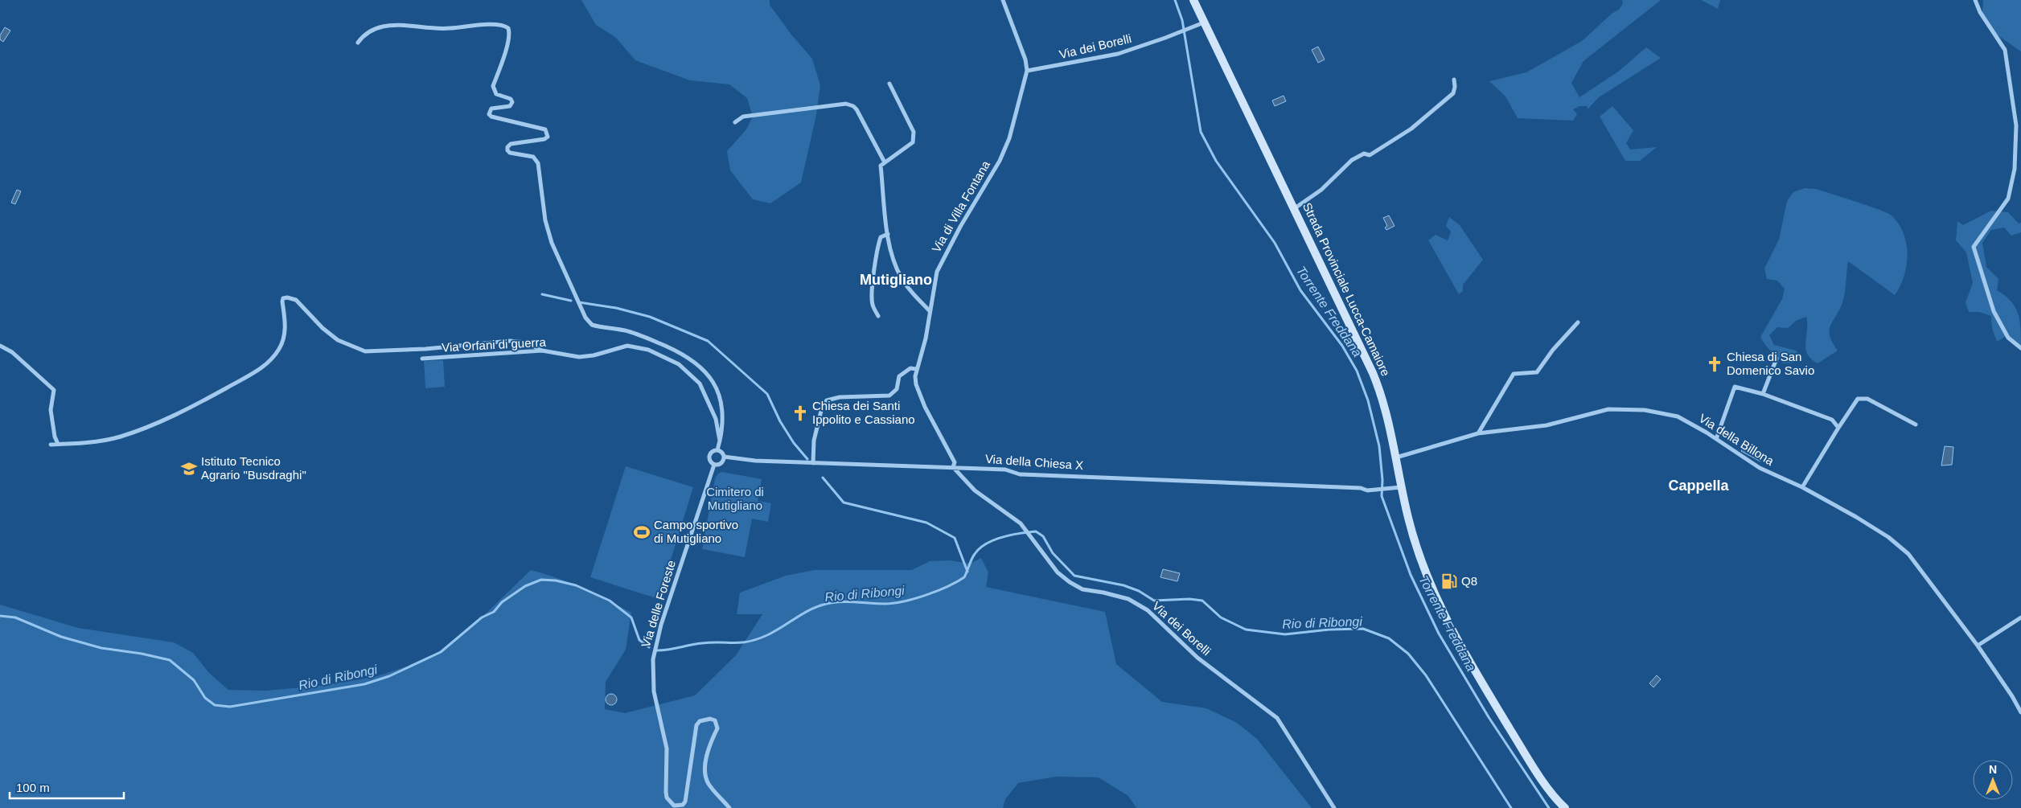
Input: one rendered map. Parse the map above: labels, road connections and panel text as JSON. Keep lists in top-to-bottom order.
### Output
{
  "streets": {
    "main road": ["Strada Provinciale Lucca-Camaiore"],
    "street": [
      "Via dei Borelli",
      "Via di Villa Fontana",
      "Via Orfani di guerra",
      "Via della Billona",
      "Via della Chiesa X",
      "Via delle Foreste"
    ]
  },
  "crossings": [
    ["Via dei Borelli", "Via di Villa Fontana"],
    ["Via dei Borelli", "Strada Provinciale Lucca-Camaiore"],
    ["Via dei Borelli", "Via della Chiesa X"],
    ["Via di Villa Fontana", "Via della Chiesa X"],
    ["Strada Provinciale Lucca-Camaiore", "Via della Billona"],
    ["Strada Provinciale Lucca-Camaiore", "Via della Chiesa X"],
    ["Via Orfani di guerra", "Via della Chiesa X"],
    ["Via Orfani di guerra", "Via delle Foreste"],
    ["Via della Chiesa X", "Via delle Foreste"]
  ],
  "districts": ["Mutigliano", "Cappella"],
  "water": ["Torrente Freddana", "Rio di Ribongi"],
  "parks": ["Cimitero di Mutigliano"],
  "places": {
    "church": ["Chiesa di San Domenico Savio", "Chiesa dei Santi Ippolito e Cassiano"],
    "school or university": ["Istituto Tecnico Agrario \"Busdraghi\""],
    "sports": ["Campo sportivo di Mutigliano"],
    "fuel station": ["Q8"]
  },
  "scale_bar": "100 m",
  "north": "top"
}
